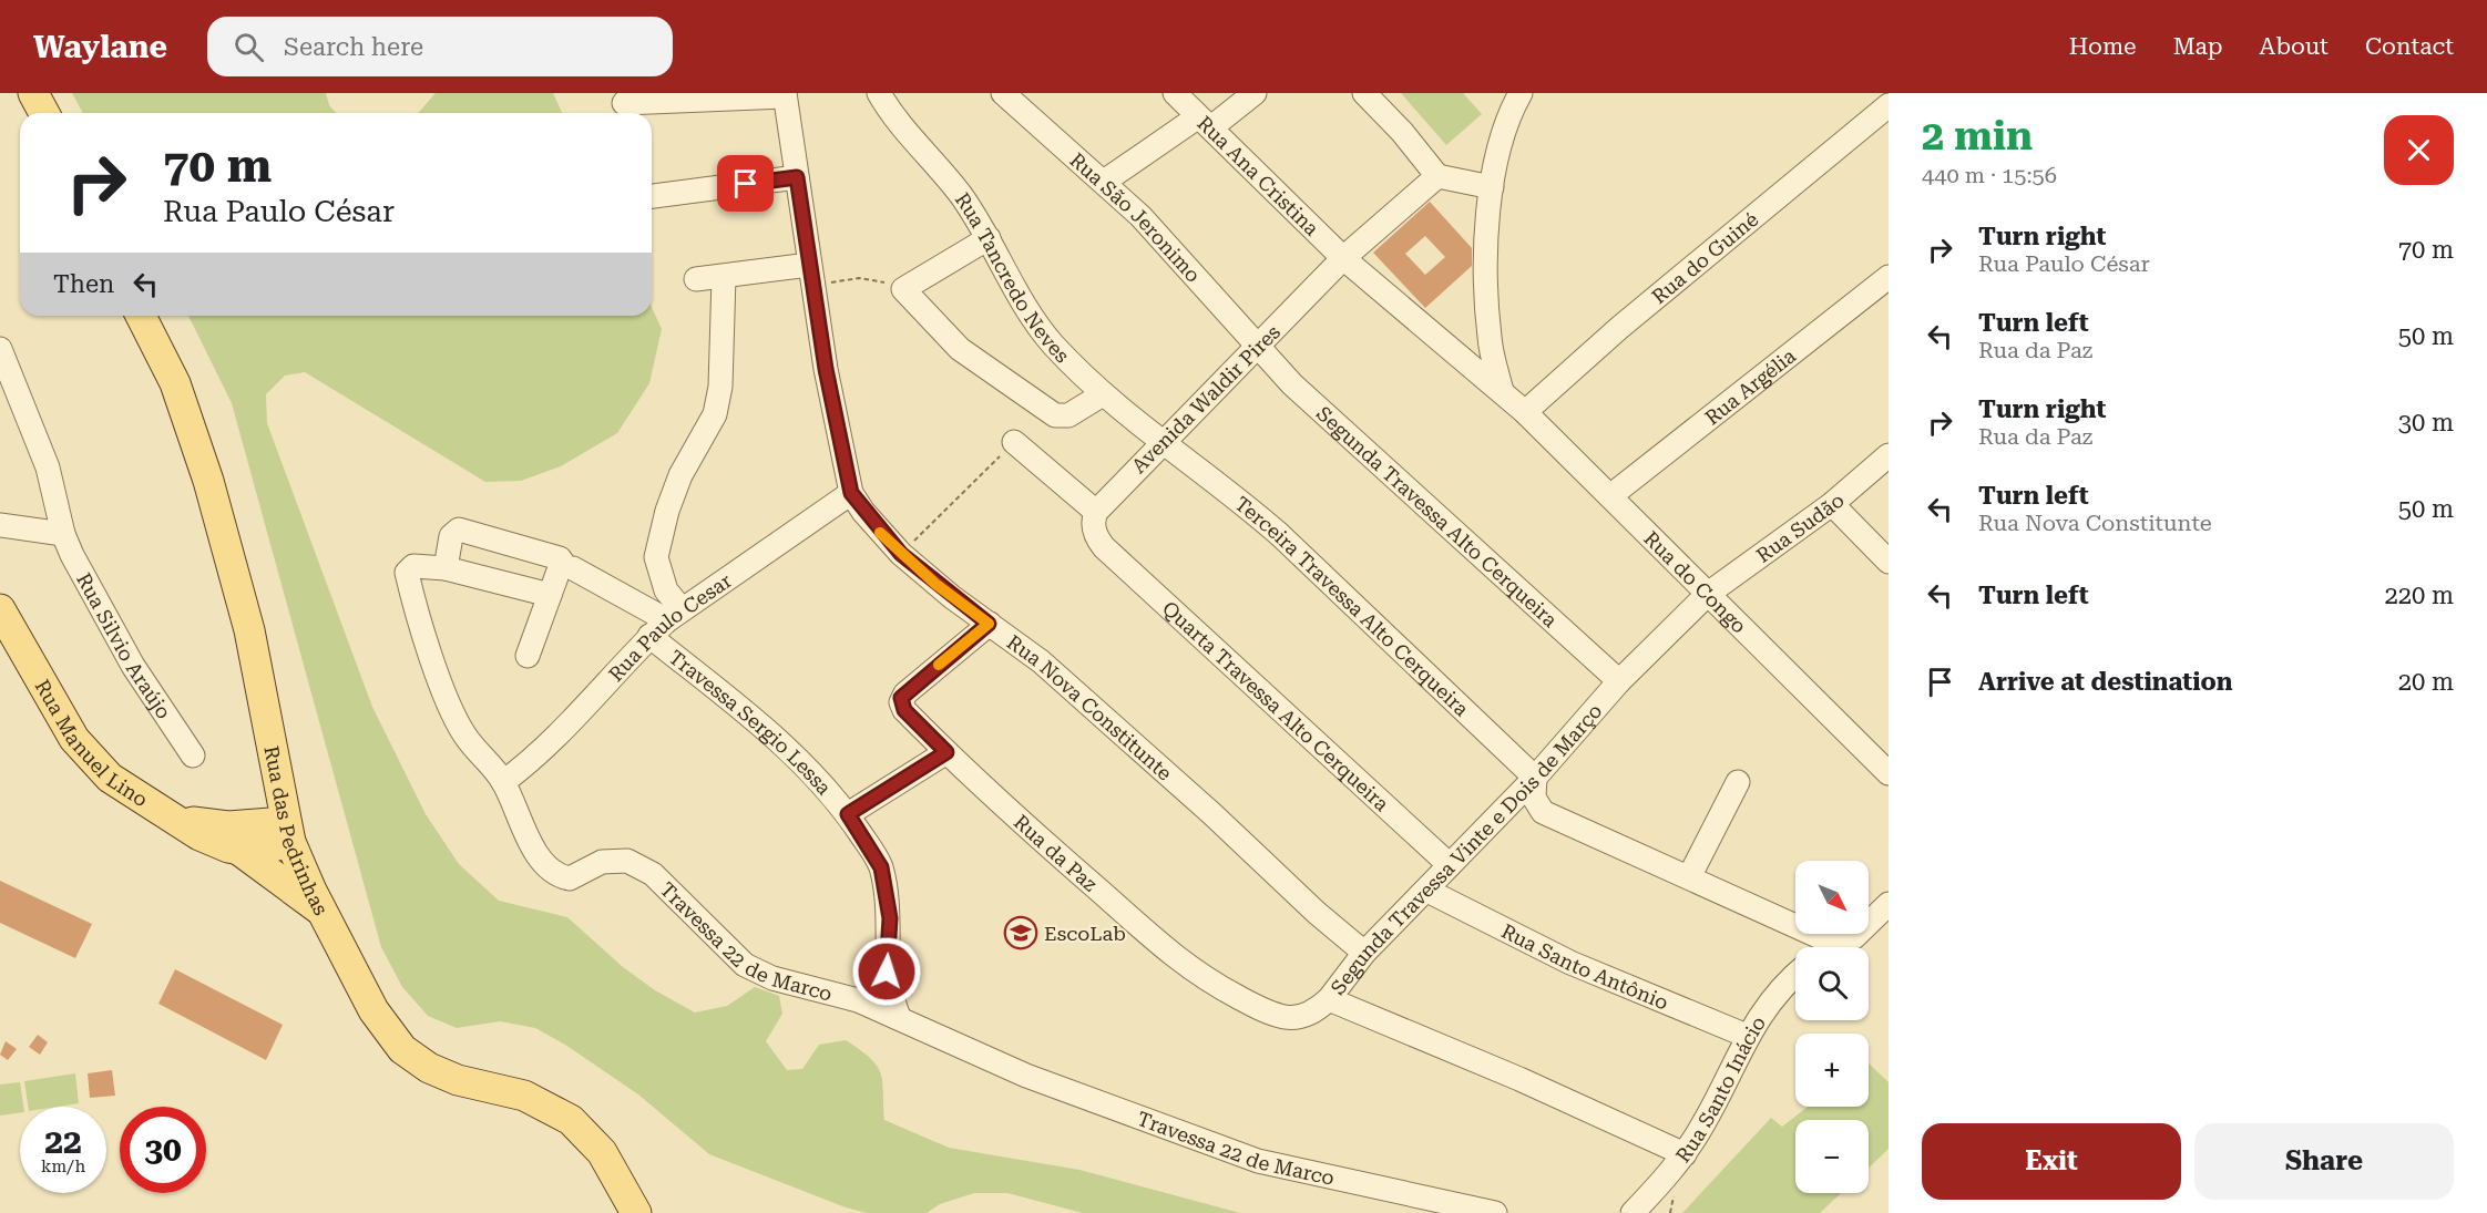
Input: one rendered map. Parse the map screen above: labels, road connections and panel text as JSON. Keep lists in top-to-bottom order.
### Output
{
  "streets": {
    "main road": ["Rua Manuel Lino", "Rua das Pedrinhas"],
    "street": [
      "Rua Ana Cristina",
      "Rua São Jeronimo",
      "Rua do Guiné",
      "Rua Tancredo Neves",
      "Rua Argélia",
      "Avenida Waldir Pires",
      "Segunda Travessa Alto Cerqueira",
      "Rua Sudão",
      "Rua do Congo",
      "Terceira Travessa Alto Cerqueira",
      "Rua Paulo Cesar",
      "Rua Silvio Araújo",
      "Quarta Travessa Alto Cerqueira",
      "Rua Nova Constitunte",
      "Travessa Sergio Lessa",
      "Segunda Travessa Vinte e Dois de Março",
      "Rua da Paz",
      "Travessa 22 de Marco",
      "Rua Santo Antônio",
      "Rua Santo Inácio"
    ]
  },
  "crossings": [
    ["Rua Ana Cristina", "Avenida Waldir Pires"],
    ["Rua Ana Cristina", "Rua do Congo"],
    ["Rua São Jeronimo", "Avenida Waldir Pires"],
    ["Rua São Jeronimo", "Segunda Travessa Alto Cerqueira"],
    ["Rua do Guiné", "Rua do Congo"],
    ["Rua Tancredo Neves", "Avenida Waldir Pires"],
    ["Rua Tancredo Neves", "Terceira Travessa Alto Cerqueira"],
    ["Rua Argélia", "Rua do Congo"],
    ["Avenida Waldir Pires", "Segunda Travessa Alto Cerqueira"],
    ["Avenida Waldir Pires", "Rua do Congo"],
    ["Avenida Waldir Pires", "Terceira Travessa Alto Cerqueira"],
    ["Avenida Waldir Pires", "Quarta Travessa Alto Cerqueira"],
    ["Segunda Travessa Alto Cerqueira", "Segunda Travessa Vinte e Dois de Março"],
    ["Rua Sudão", "Rua do Congo"],
    ["Rua Sudão", "Segunda Travessa Vinte e Dois de Março"],
    ["Rua do Congo", "Segunda Travessa Vinte e Dois de Março"],
    ["Terceira Travessa Alto Cerqueira", "Segunda Travessa Vinte e Dois de Março"],
    ["Rua Paulo Cesar", "Rua Nova Constitunte"],
    ["Rua Paulo Cesar", "Travessa Sergio Lessa"],
    ["Rua Paulo Cesar", "Travessa 22 de Marco"],
    ["Quarta Travessa Alto Cerqueira", "Segunda Travessa Vinte e Dois de Março"],
    ["Rua Nova Constitunte", "Segunda Travessa Vinte e Dois de Março"],
    ["Rua Nova Constitunte", "Rua da Paz"],
    ["Travessa Sergio Lessa", "Travessa 22 de Marco"],
    ["Rua Manuel Lino", "Rua das Pedrinhas"],
    ["Segunda Travessa Vinte e Dois de Março", "Rua da Paz"],
    ["Segunda Travessa Vinte e Dois de Março", "Rua Santo Antônio"],
    ["Segunda Travessa Vinte e Dois de Março", "Rua Santo Inácio"],
    ["Rua Santo Antônio", "Rua Santo Inácio"]
  ],
  "places": {
    "school or university": ["EscoLab"]
  },
  "north": "bottom right",
  "page": {
    "header": "Waylane",
    "search": "Search here",
    "nav": [
      "Home",
      "Map",
      "About",
      "Contact"
    ],
    "heading": ["2 min", "440 m · 15:56"],
    "turn": ["70 m", "Rua Paulo César"],
    "list": [
      {
        "name": "Turn right",
        "note": "Rua Paulo César",
        "value": "70 m"
      },
      {
        "name": "Turn left",
        "note": "Rua da Paz",
        "value": "50 m"
      },
      {
        "name": "Turn right",
        "note": "Rua da Paz",
        "value": "30 m"
      },
      {
        "name": "Turn left",
        "note": "Rua Nova Constitunte",
        "value": "50 m"
      },
      {
        "name": "Turn left",
        "value": "220 m"
      },
      {
        "name": "Arrive at destination",
        "value": "20 m"
      }
    ],
    "then": "Then",
    "map_buttons": ["+", "−"],
    "speed": "22 km/h",
    "limit": "30",
    "buttons": ["Exit", "Share"]
  }
}
